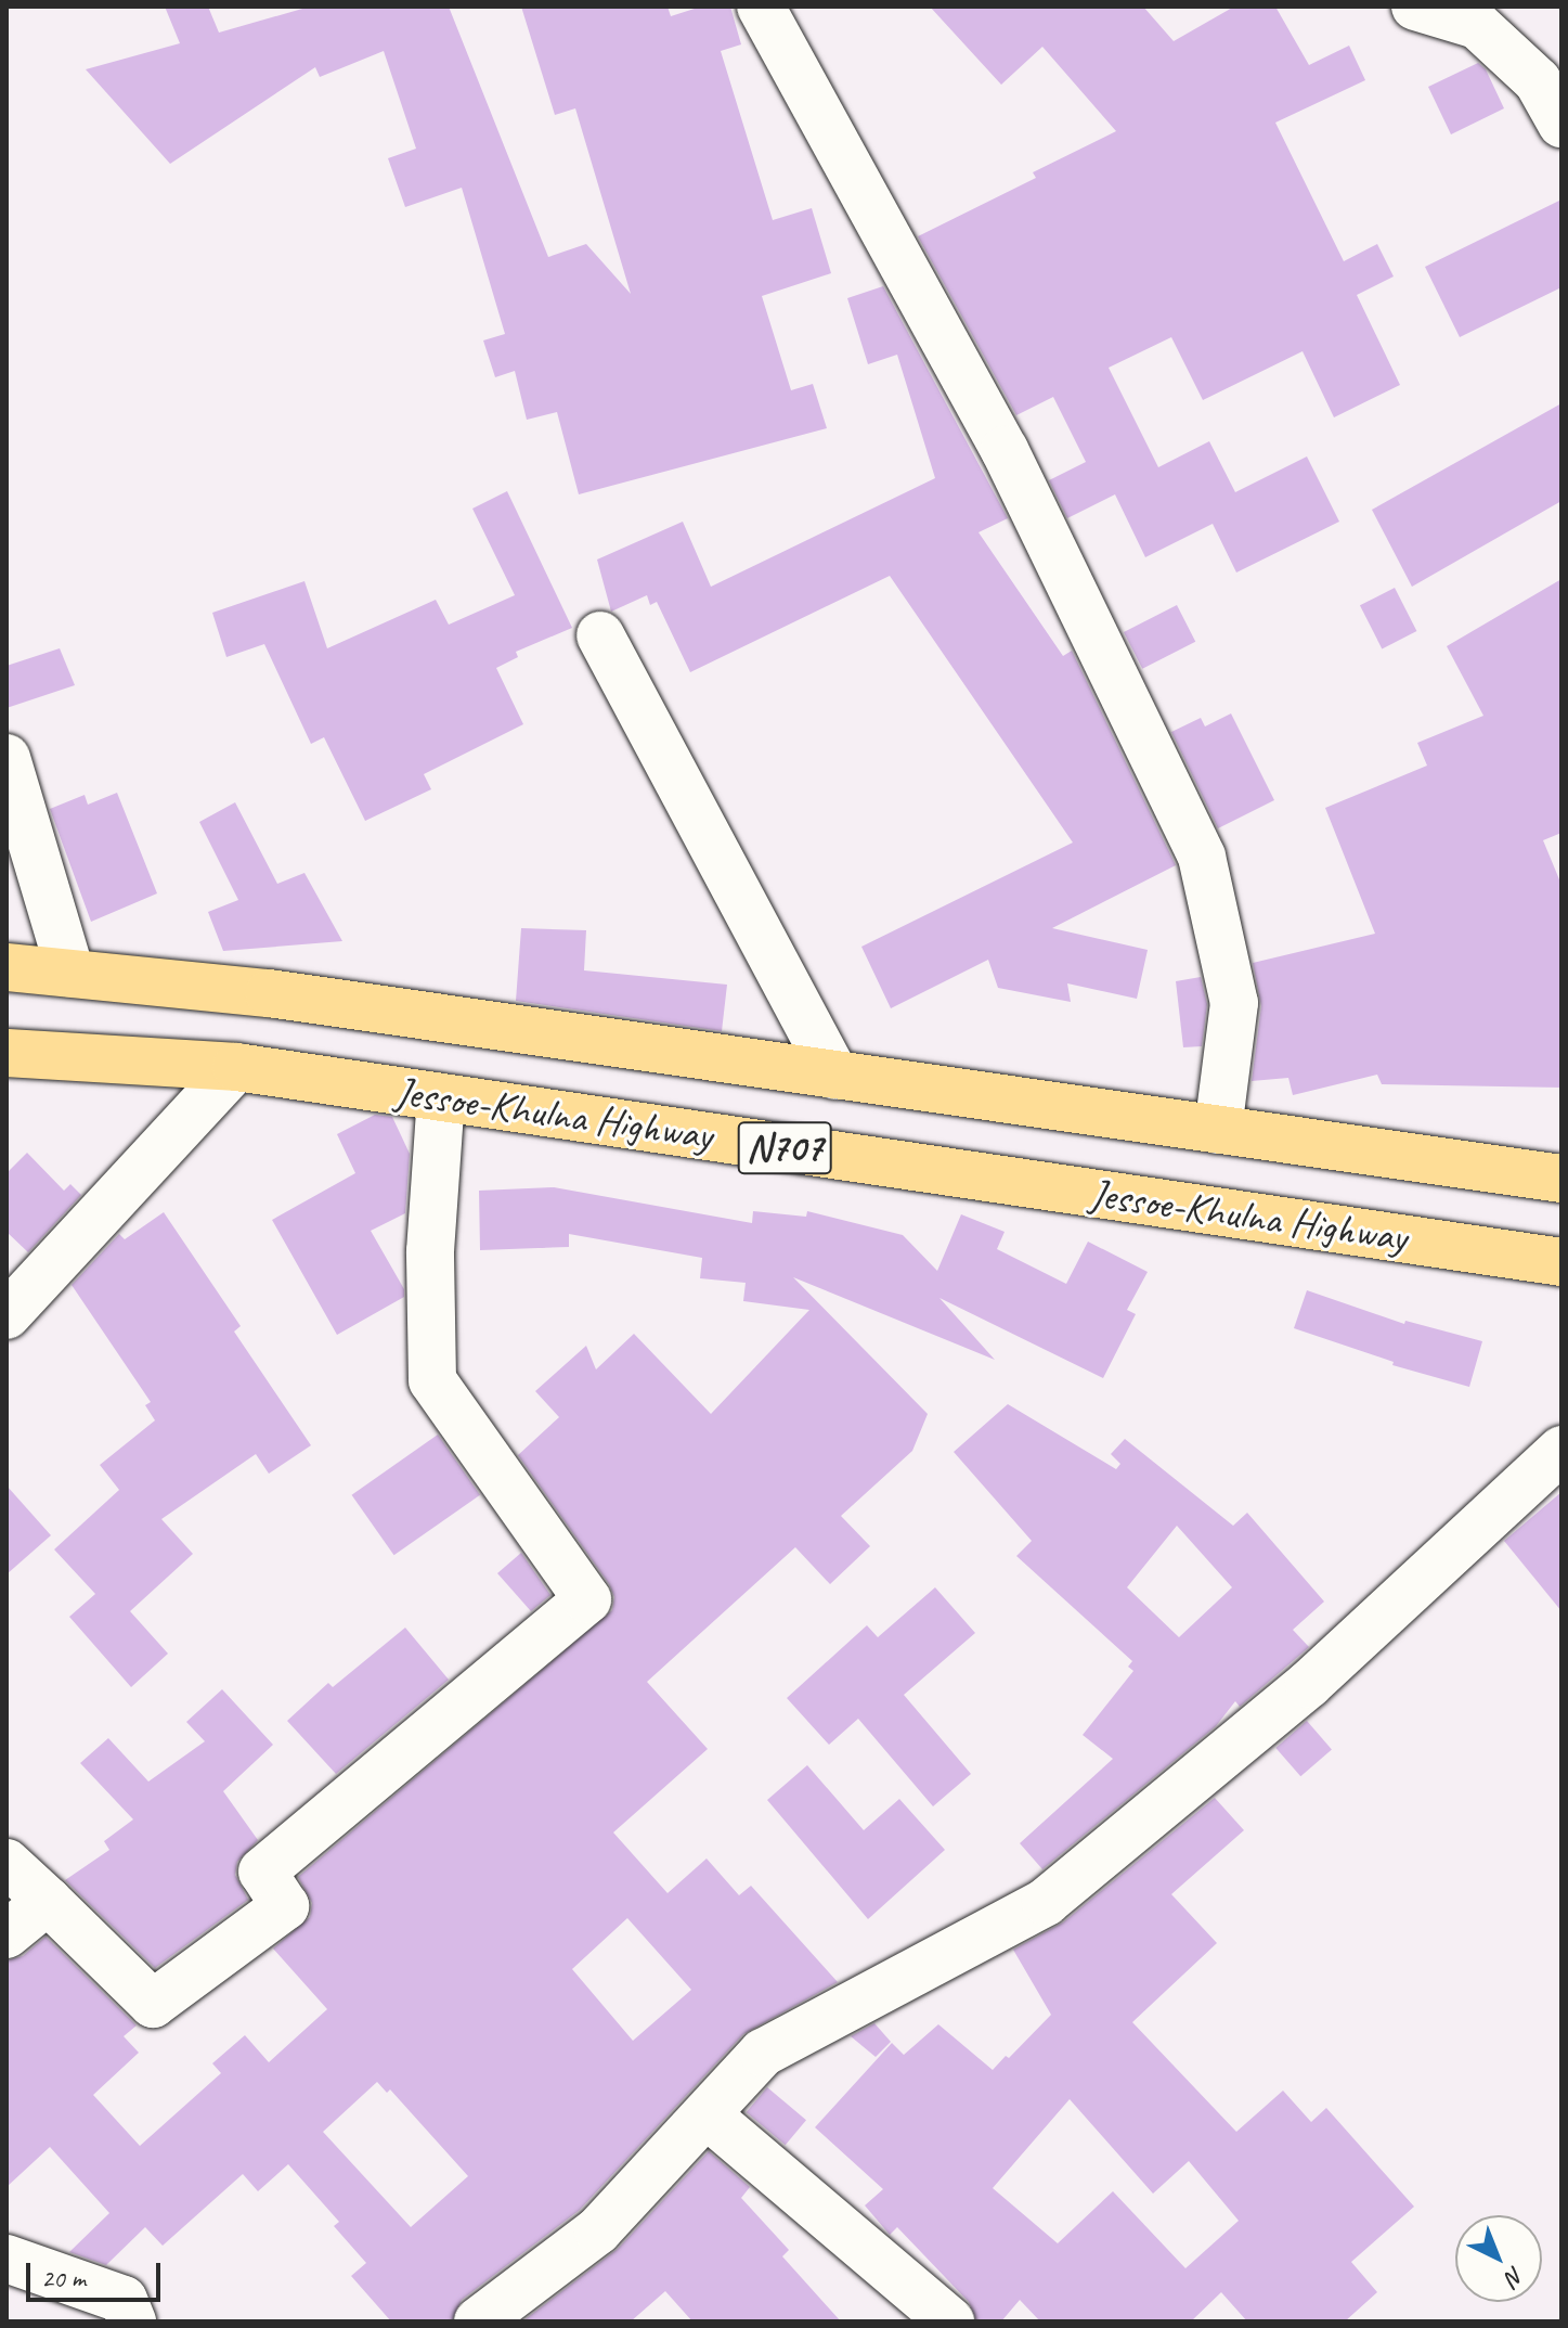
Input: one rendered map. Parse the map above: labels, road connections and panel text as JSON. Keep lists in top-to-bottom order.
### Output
{
  "streets": {
    "highway": ["Jessoe-Khulna Highway", "N707"]
  },
  "scale_bar": "20 m",
  "north": "bottom right"
}
